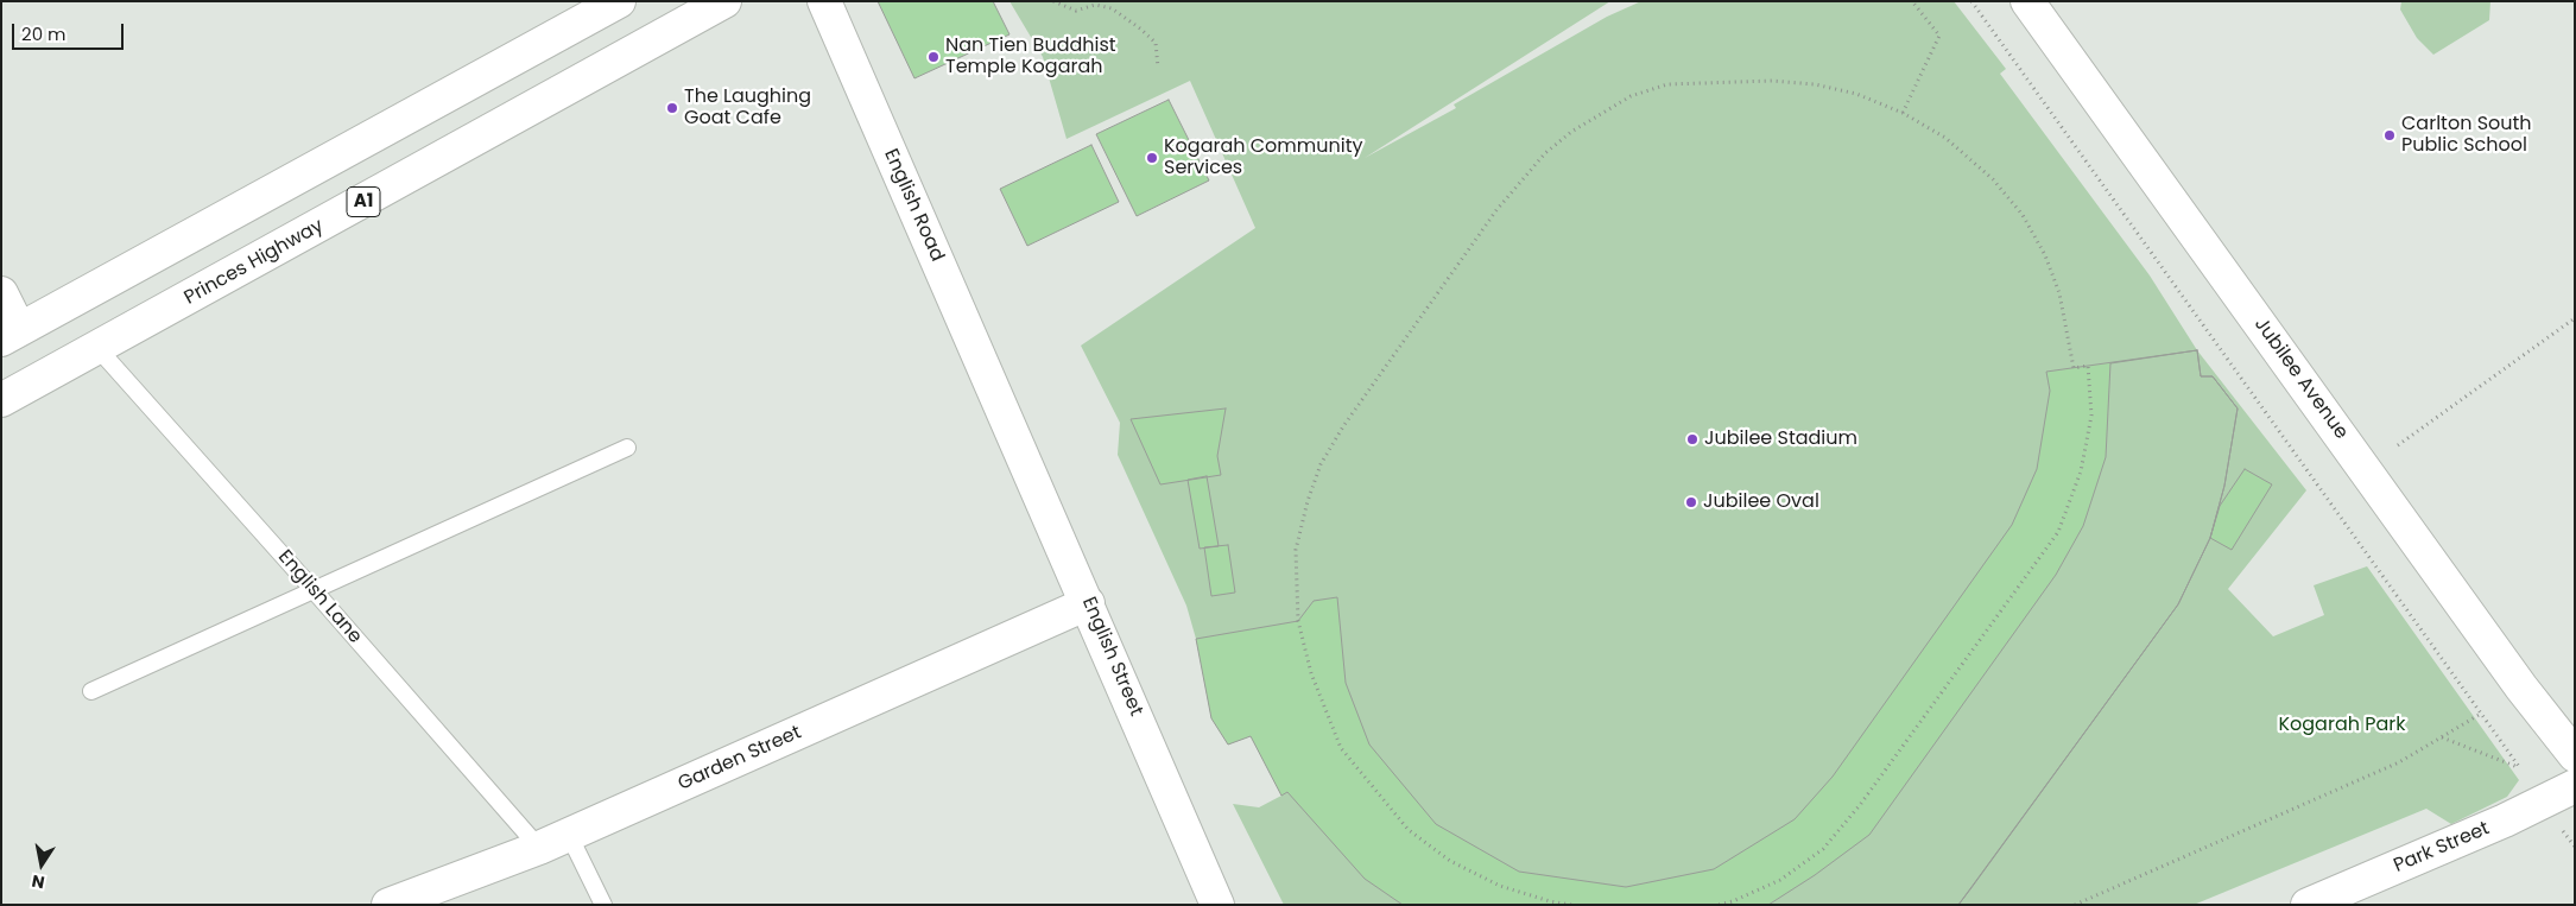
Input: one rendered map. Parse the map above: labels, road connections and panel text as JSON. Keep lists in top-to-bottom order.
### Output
{
  "streets": {
    "main road": [
      "A1",
      "English Road",
      "Princes Highway",
      "Jubilee Avenue",
      "English Street",
      "Garden Street",
      "Park Street"
    ],
    "lane": ["English Lane"]
  },
  "crossings": [
    ["English Road", "English Street"],
    ["Princes Highway", "English Lane"],
    ["English Lane", "Garden Street"],
    ["English Street", "Garden Street"]
  ],
  "parks": ["Kogarah Park"],
  "places": [
    "Nan Tien Buddhist Temple Kogarah",
    "The Laughing Goat Cafe",
    "Carlton South Public School",
    "Kogarah Community Services",
    "Jubilee Stadium",
    "Jubilee Oval"
  ],
  "scale_bar": "20 m",
  "north": "bottom"
}
